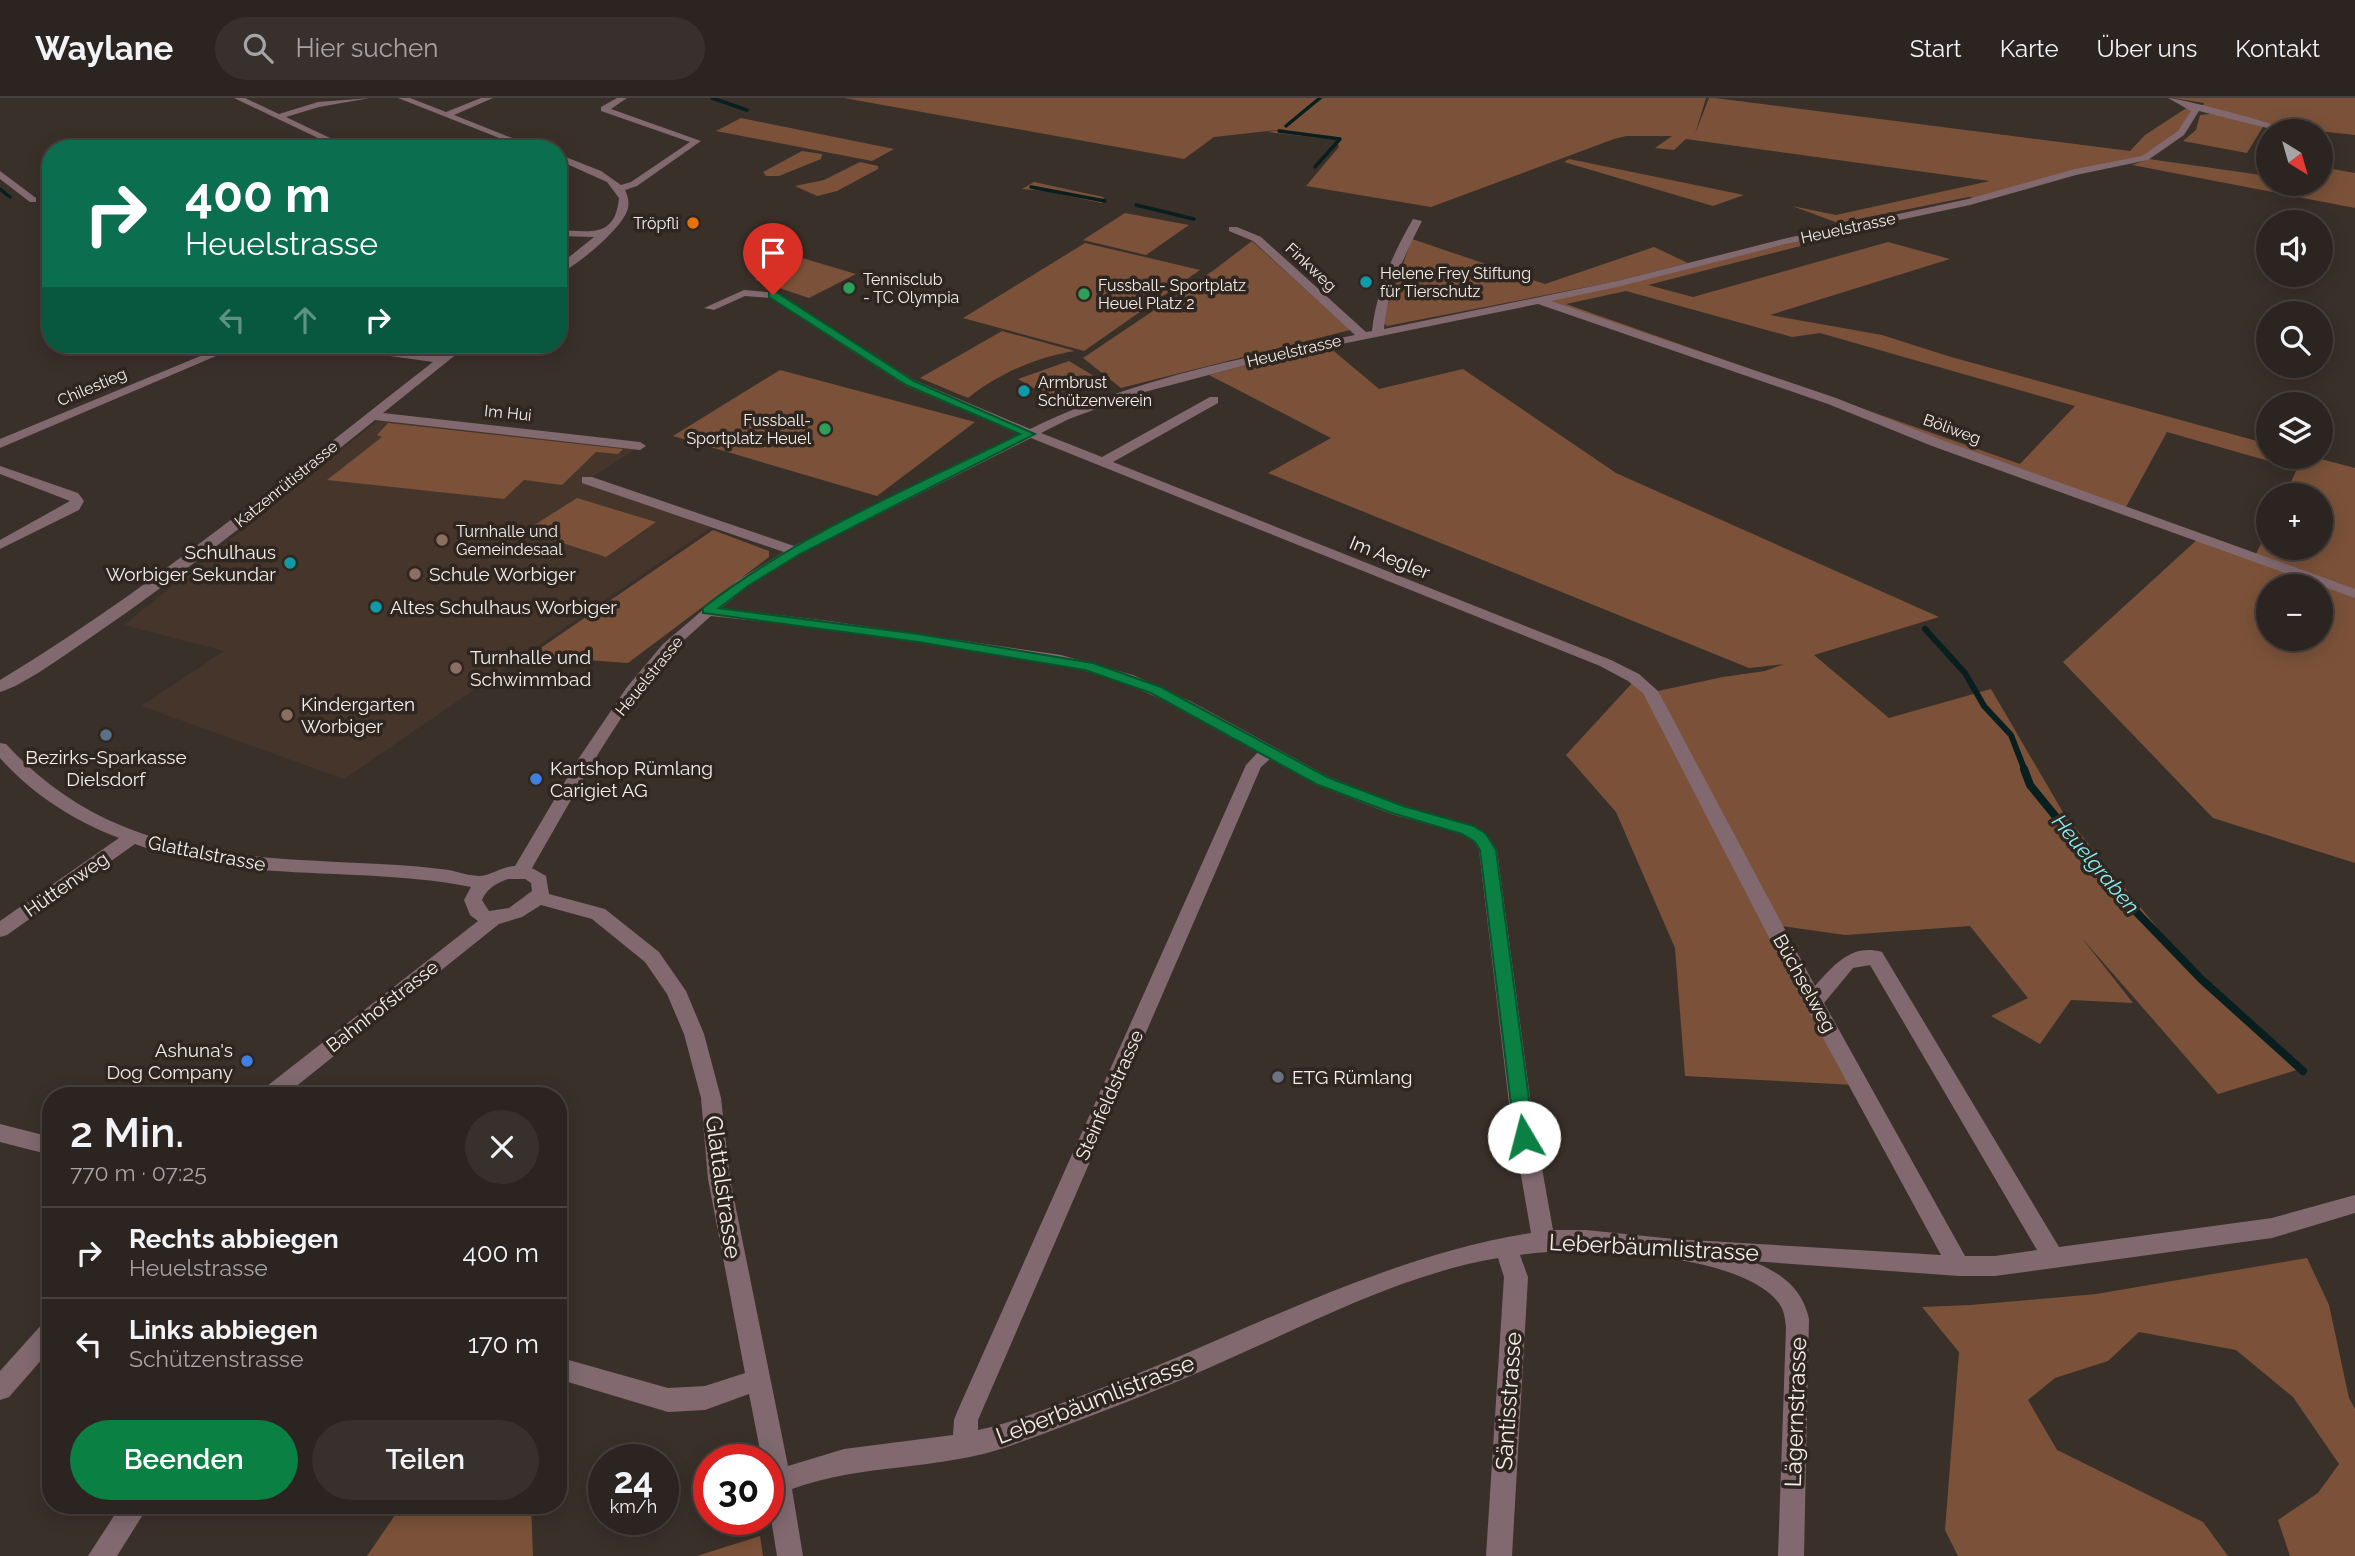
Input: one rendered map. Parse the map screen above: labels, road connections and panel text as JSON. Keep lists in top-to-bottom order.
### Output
{
  "streets": {
    "street": [
      "Heuelstrasse",
      "Finkweg",
      "Chilestieg",
      "Im Hui",
      "Böliweg",
      "Katzenrütistrasse",
      "Im Aegler",
      "Glattalstrasse",
      "Hüttenweg",
      "Büchselweg",
      "Bahnhofstrasse",
      "Steinfeldstrasse",
      "Leberbäumlistrasse",
      "Säntisstrasse",
      "Lägernstrasse"
    ]
  },
  "crossings": [
    ["Heuelstrasse", "Finkweg"],
    ["Heuelstrasse", "Böliweg"],
    ["Heuelstrasse", "Im Aegler"],
    ["Heuelstrasse", "Glattalstrasse"],
    ["Heuelstrasse", "Bahnhofstrasse"],
    ["Im Hui", "Katzenrütistrasse"],
    ["Im Aegler", "Büchselweg"],
    ["Glattalstrasse", "Hüttenweg"],
    ["Glattalstrasse", "Bahnhofstrasse"],
    ["Büchselweg", "Leberbäumlistrasse"],
    ["Steinfeldstrasse", "Leberbäumlistrasse"],
    ["Leberbäumlistrasse", "Säntisstrasse"],
    ["Leberbäumlistrasse", "Lägernstrasse"]
  ],
  "water": ["Heuelgraben"],
  "places": [
    "Tröpfli",
    "Helene Frey Stiftung für Tierschutz",
    "Tennisclub - TC Olympia",
    "Fussball- Sportplatz Heuel Platz 2",
    "Armbrust Schützenverein",
    "Fussball- Sportplatz Heuel",
    "Turnhalle und Gemeindesaal",
    "Schulhaus Worbiger Sekundar",
    "Schule Worbiger",
    "Altes Schulhaus Worbiger",
    "Turnhalle und Schwimmbad",
    "Kindergarten Worbiger",
    "Bezirks-Sparkasse Dielsdorf",
    "Kartshop Rümlang Carigiet AG",
    "Ashuna's Dog Company",
    "ETG Rümlang"
  ],
  "north": "bottom right",
  "page": {
    "header": "Waylane",
    "search": "Hier suchen",
    "nav": [
      "Start",
      "Karte",
      "Über uns",
      "Kontakt"
    ],
    "map_buttons": ["+", "−"],
    "turn": ["400 m", "Heuelstrasse"],
    "heading": ["2 Min.", "770 m · 07:25"],
    "list": [
      {
        "name": "Rechts abbiegen",
        "note": "Heuelstrasse",
        "value": "400 m"
      },
      {
        "name": "Links abbiegen",
        "note": "Schützenstrasse",
        "value": "170 m"
      }
    ],
    "buttons": ["Beenden", "Teilen"],
    "speed": "24 km/h",
    "limit": "30"
  }
}
